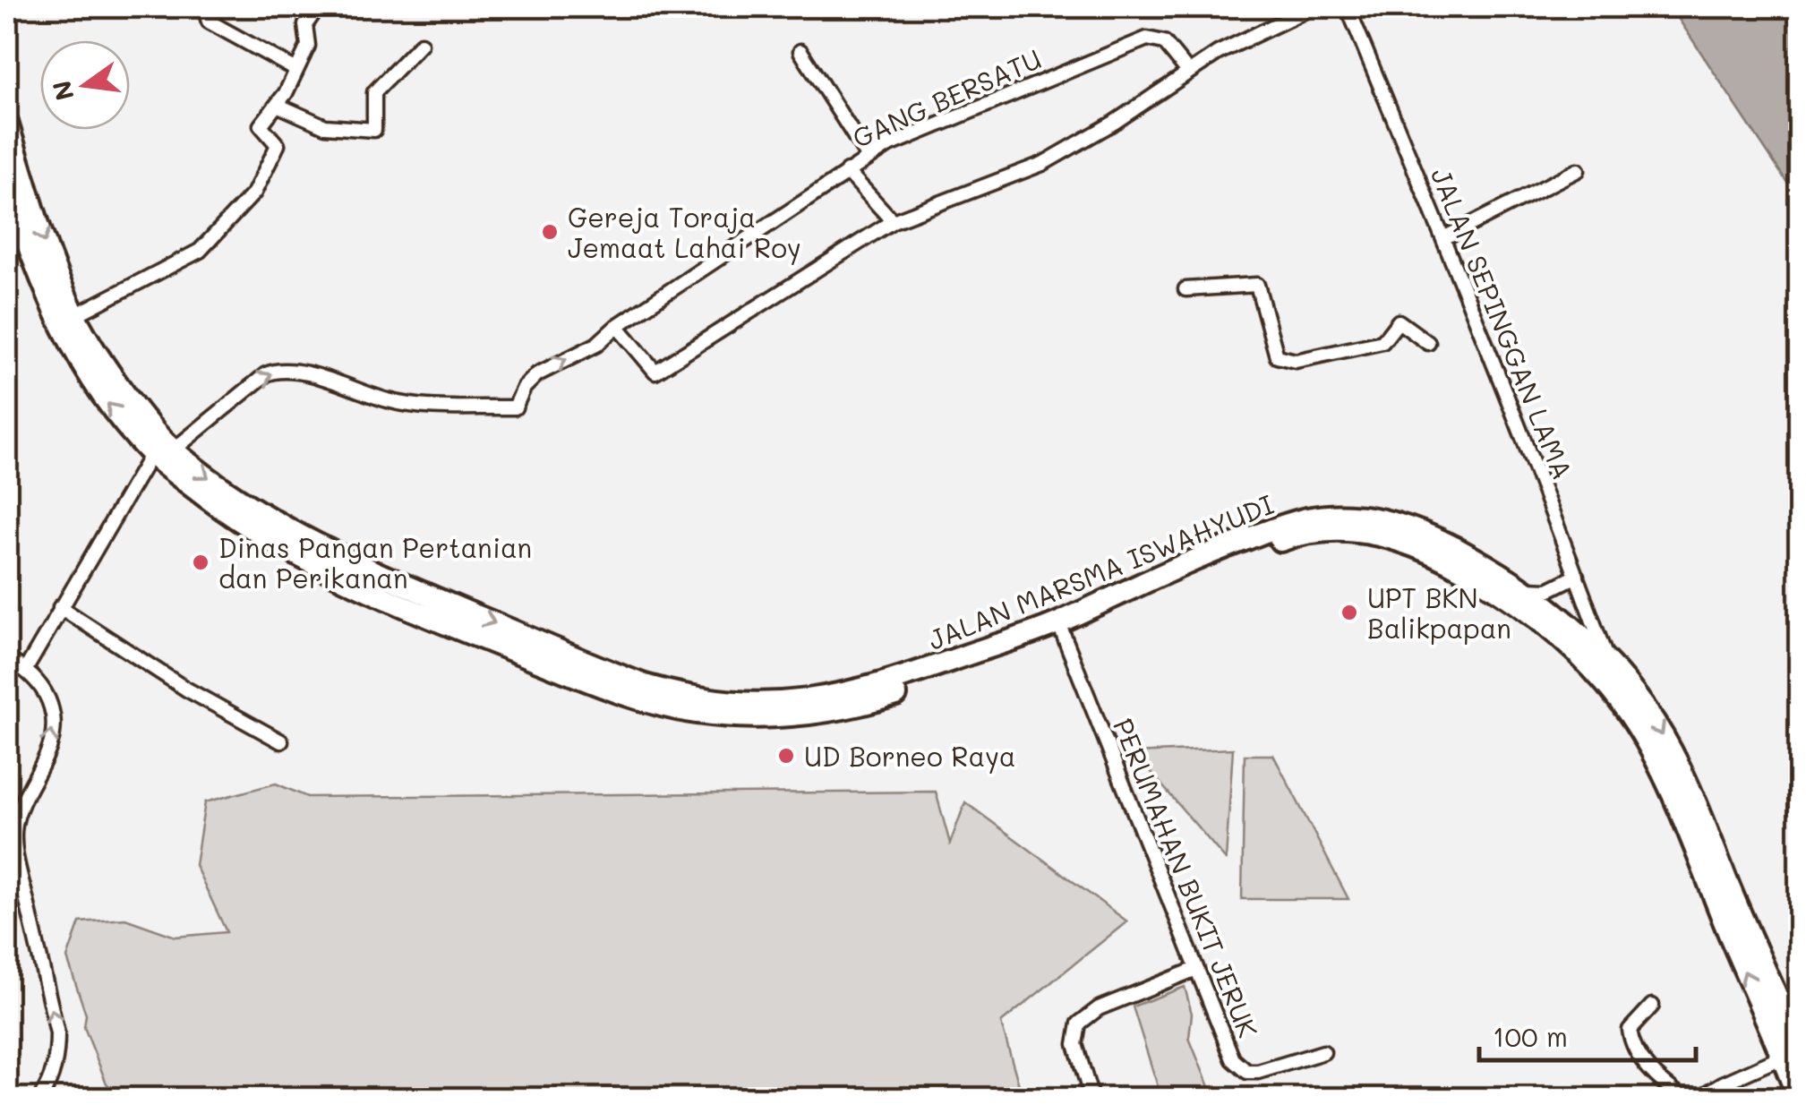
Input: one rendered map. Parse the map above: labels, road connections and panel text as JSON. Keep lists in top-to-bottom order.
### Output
{
  "streets": {
    "highway": ["JALAN MARSMA ISWAHYUDI"],
    "street": ["GANG BERSATU", "JALAN SEPINGGAN LAMA", "PERUMAHAN BUKIT JERUK"]
  },
  "crossings": [
    ["GANG BERSATU", "JALAN MARSMA ISWAHYUDI"],
    ["JALAN SEPINGGAN LAMA", "JALAN MARSMA ISWAHYUDI"],
    ["JALAN MARSMA ISWAHYUDI", "PERUMAHAN BUKIT JERUK"]
  ],
  "one_way": ["GANG BERSATU"],
  "places": [
    "Gereja Toraja Jemaat Lahai Roy",
    "Dinas Pangan Pertanian dan Perikanan",
    "UPT BKN Balikpapan",
    "UD Borneo Raya"
  ],
  "scale_bar": "100 m",
  "north": "left"
}
